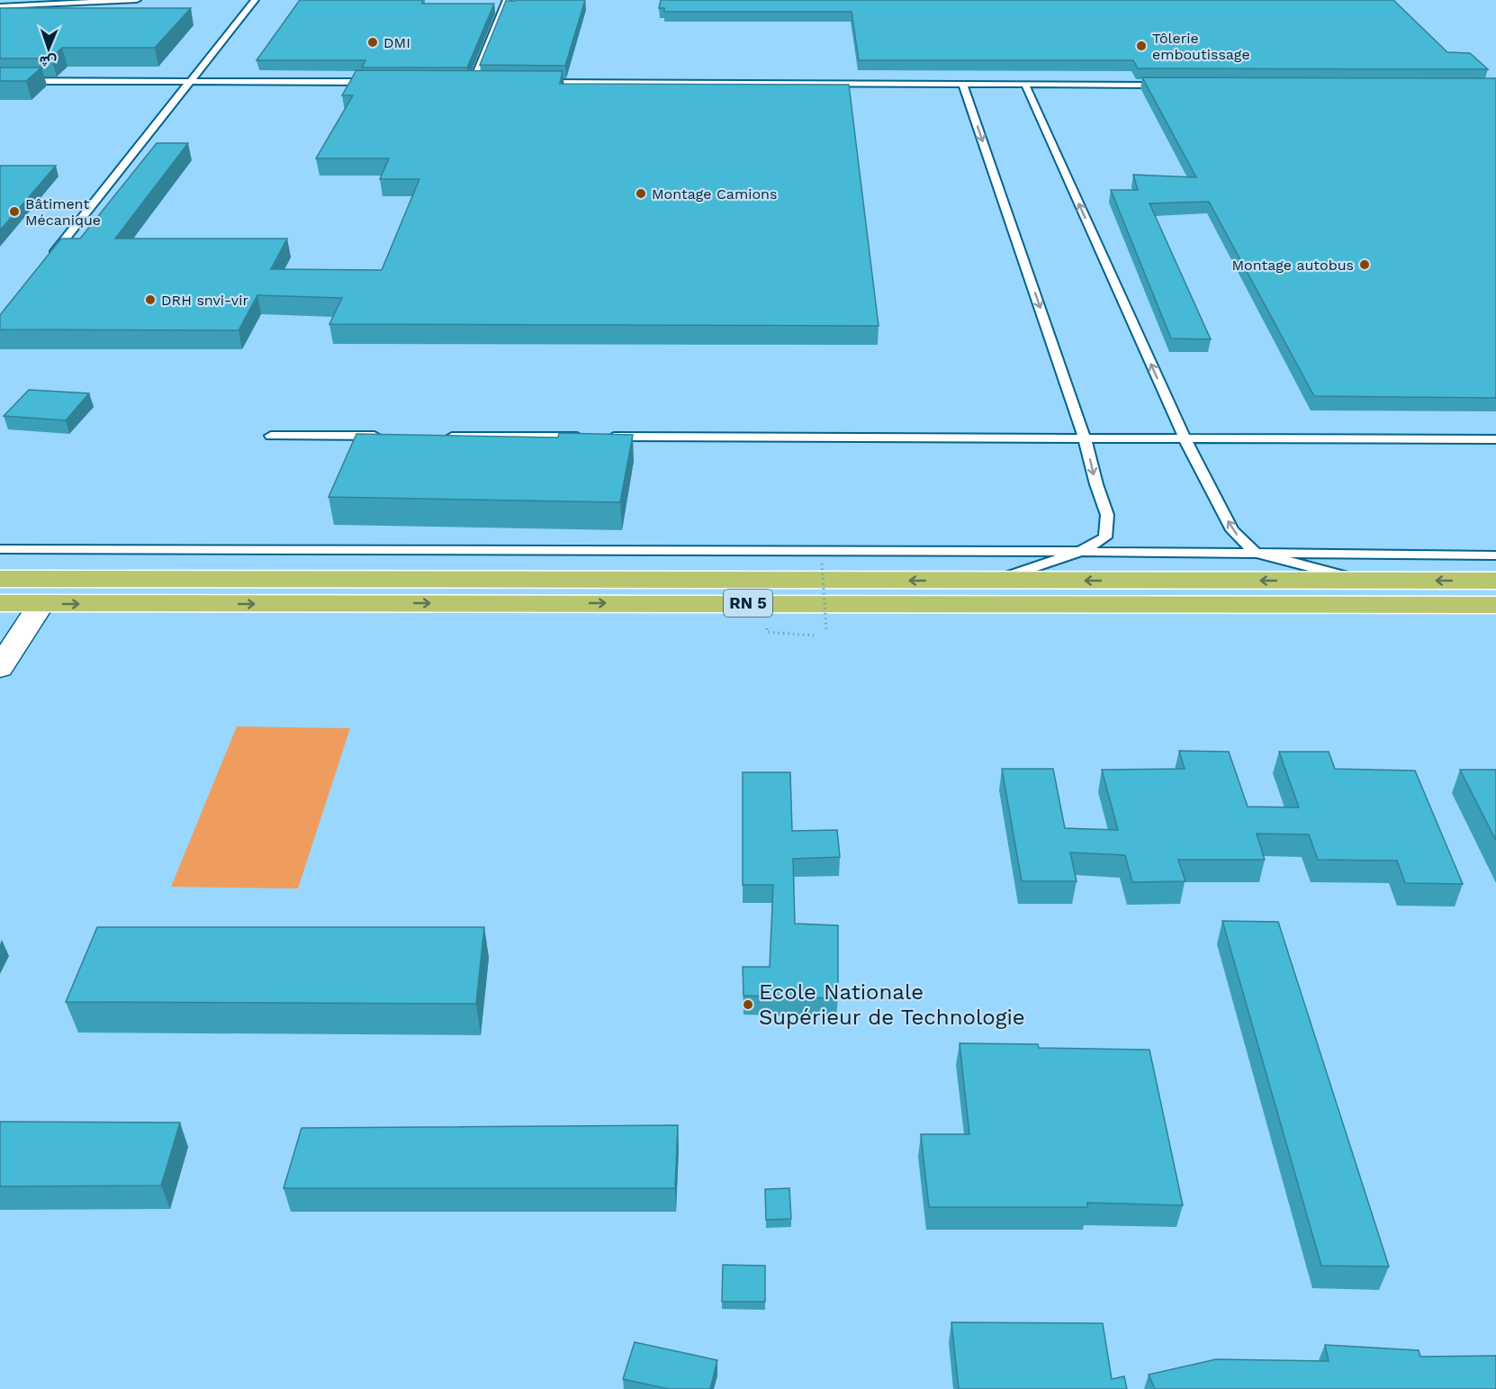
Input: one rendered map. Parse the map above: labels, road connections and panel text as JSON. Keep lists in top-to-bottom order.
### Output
{
  "streets": {
    "highway": ["RN 5"]
  },
  "places": [
    "DMI",
    "Tôlerie emboutissage",
    "Montage Camions",
    "Bâtiment Mécanique",
    "Montage autobus",
    "DRH snvi-vir",
    "Ecole Nationale Supérieur de Technologie"
  ],
  "north": "bottom"
}
